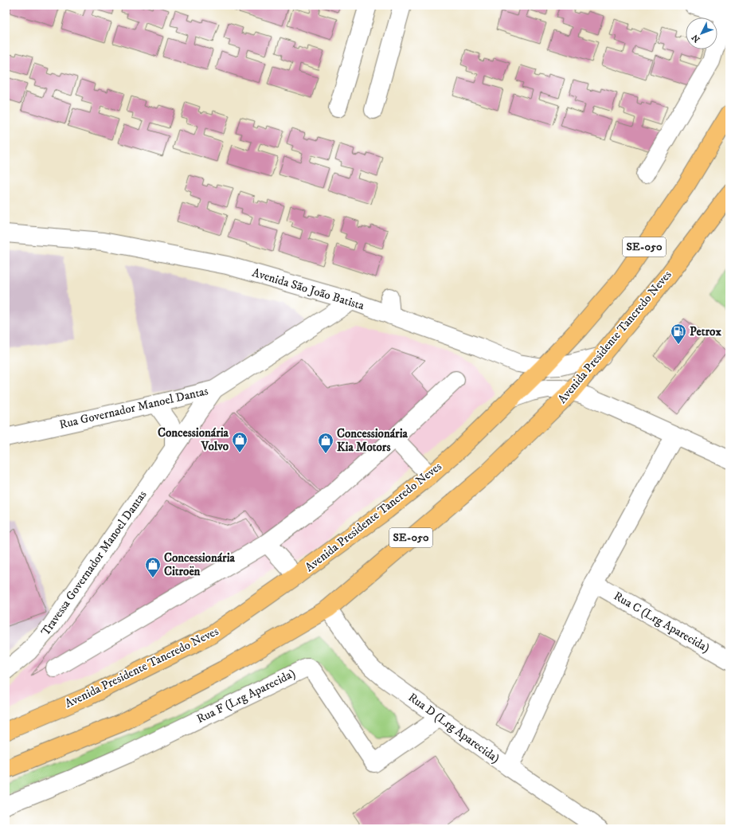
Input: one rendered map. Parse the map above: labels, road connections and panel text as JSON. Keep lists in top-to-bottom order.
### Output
{
  "streets": {
    "main road": ["SE-050", "Avenida Presidente Tancredo Neves"],
    "street": [
      "Avenida São João Batista",
      "Rua Governador Manoel Dantas",
      "Travessa Governador Manoel Dantas",
      "Rua C (Lrg Aparecida)",
      "Rua F (Lrg Aparecida)",
      "Rua D (Lrg Aparecida)"
    ]
  },
  "crossings": [
    ["Avenida São João Batista", "Avenida Presidente Tancredo Neves"],
    ["Avenida São João Batista", "Rua Governador Manoel Dantas"],
    ["Avenida Presidente Tancredo Neves", "Rua D (Lrg Aparecida)"],
    ["Rua Governador Manoel Dantas", "Travessa Governador Manoel Dantas"],
    ["Rua F (Lrg Aparecida)", "Rua D (Lrg Aparecida)"]
  ],
  "places": {
    "fuel station": ["Petrox"],
    "shop": ["Concessionária Volvo", "Concessionária Kia Motors", "Concessionária Citroën"]
  },
  "north": "bottom left"
}
